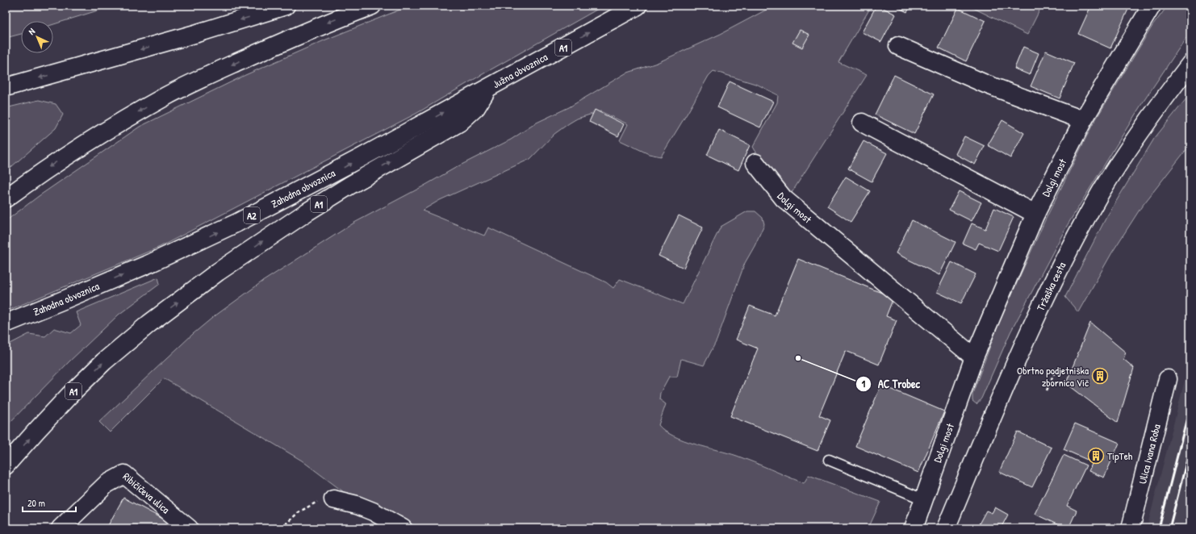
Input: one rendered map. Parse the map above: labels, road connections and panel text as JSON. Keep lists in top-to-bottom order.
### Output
{
  "streets": {
    "main road": [
      "A1",
      "Južna obvoznica",
      "Dolgi most",
      "Zahodna obvoznica",
      "A2",
      "Tržaška cesta",
      "Ulica Ivana Roba",
      "Ribičičeva ulica"
    ]
  },
  "crossings": [
    ["A1", "Južna obvoznica"],
    ["A1", "Zahodna obvoznica"],
    ["Južna obvoznica", "Zahodna obvoznica"]
  ],
  "one_way": ["Južna obvoznica"],
  "places": {
    "other": ["AC Trobec"],
    "building": ["Obrtno podjetniška zbornica Vič", "TipTeh"]
  },
  "scale_bar": "20 m",
  "north": "top left"
}
